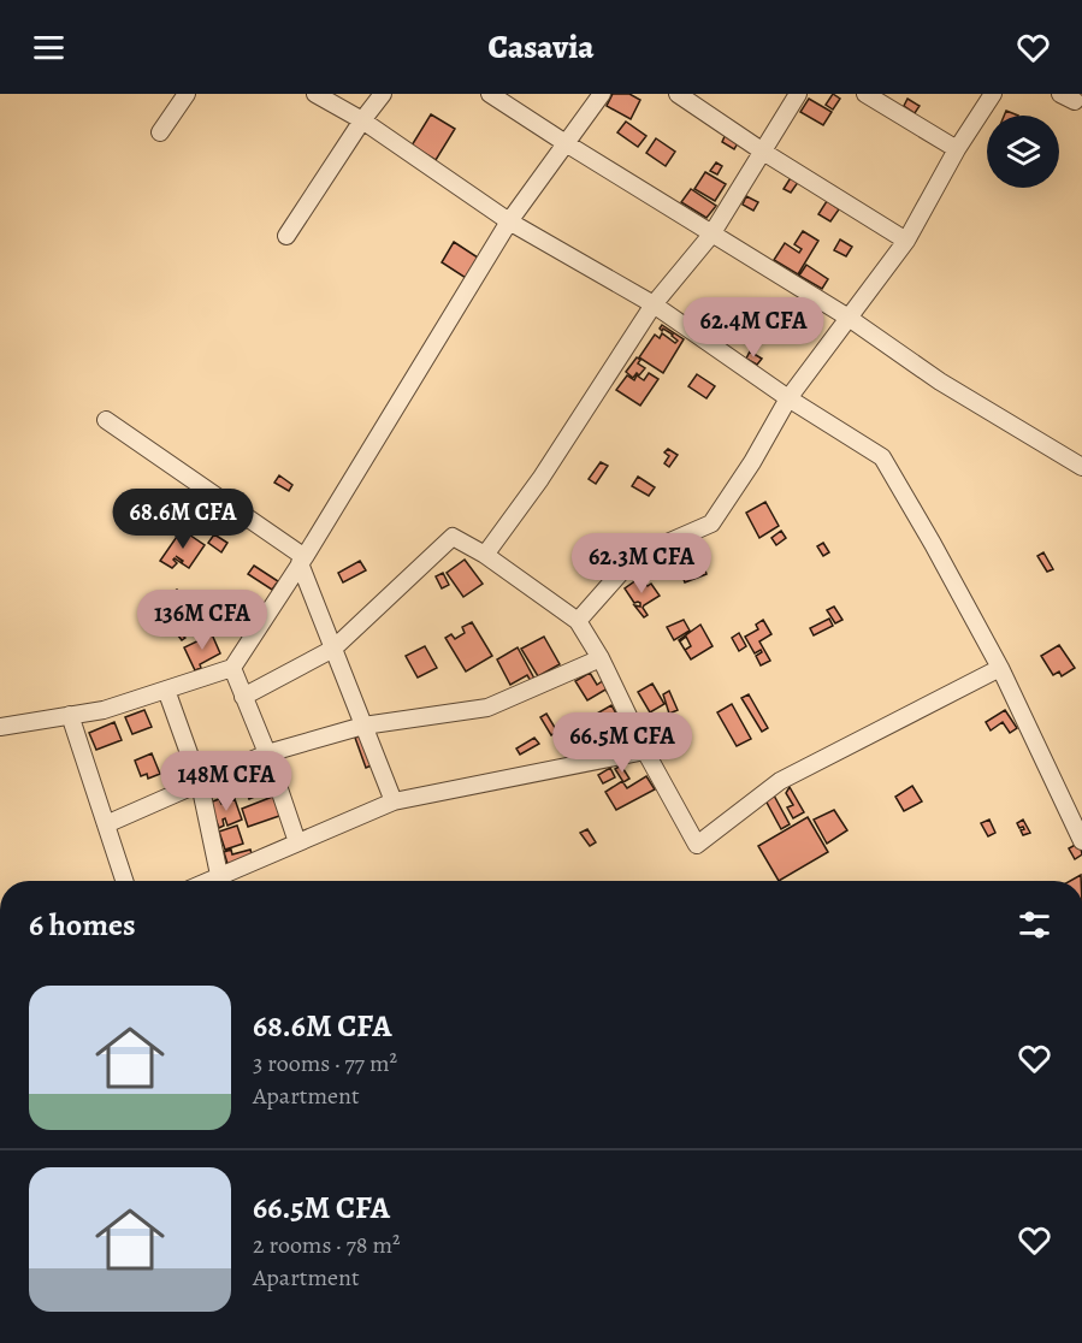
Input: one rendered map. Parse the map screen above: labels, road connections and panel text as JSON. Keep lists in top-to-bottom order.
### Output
{
  "page": {
    "header": "Casavia",
    "price": [
      "62.4M CFA",
      "68.6M CFA",
      "62.3M CFA",
      "136M CFA",
      "66.5M CFA",
      "148M CFA"
    ],
    "heading": "6 homes",
    "list": [
      {
        "name": "68.6M CFA",
        "note": "3 rooms · 77 m² · Apartment"
      },
      {
        "name": "66.5M CFA",
        "note": "2 rooms · 78 m² · Apartment"
      }
    ]
  }
}
